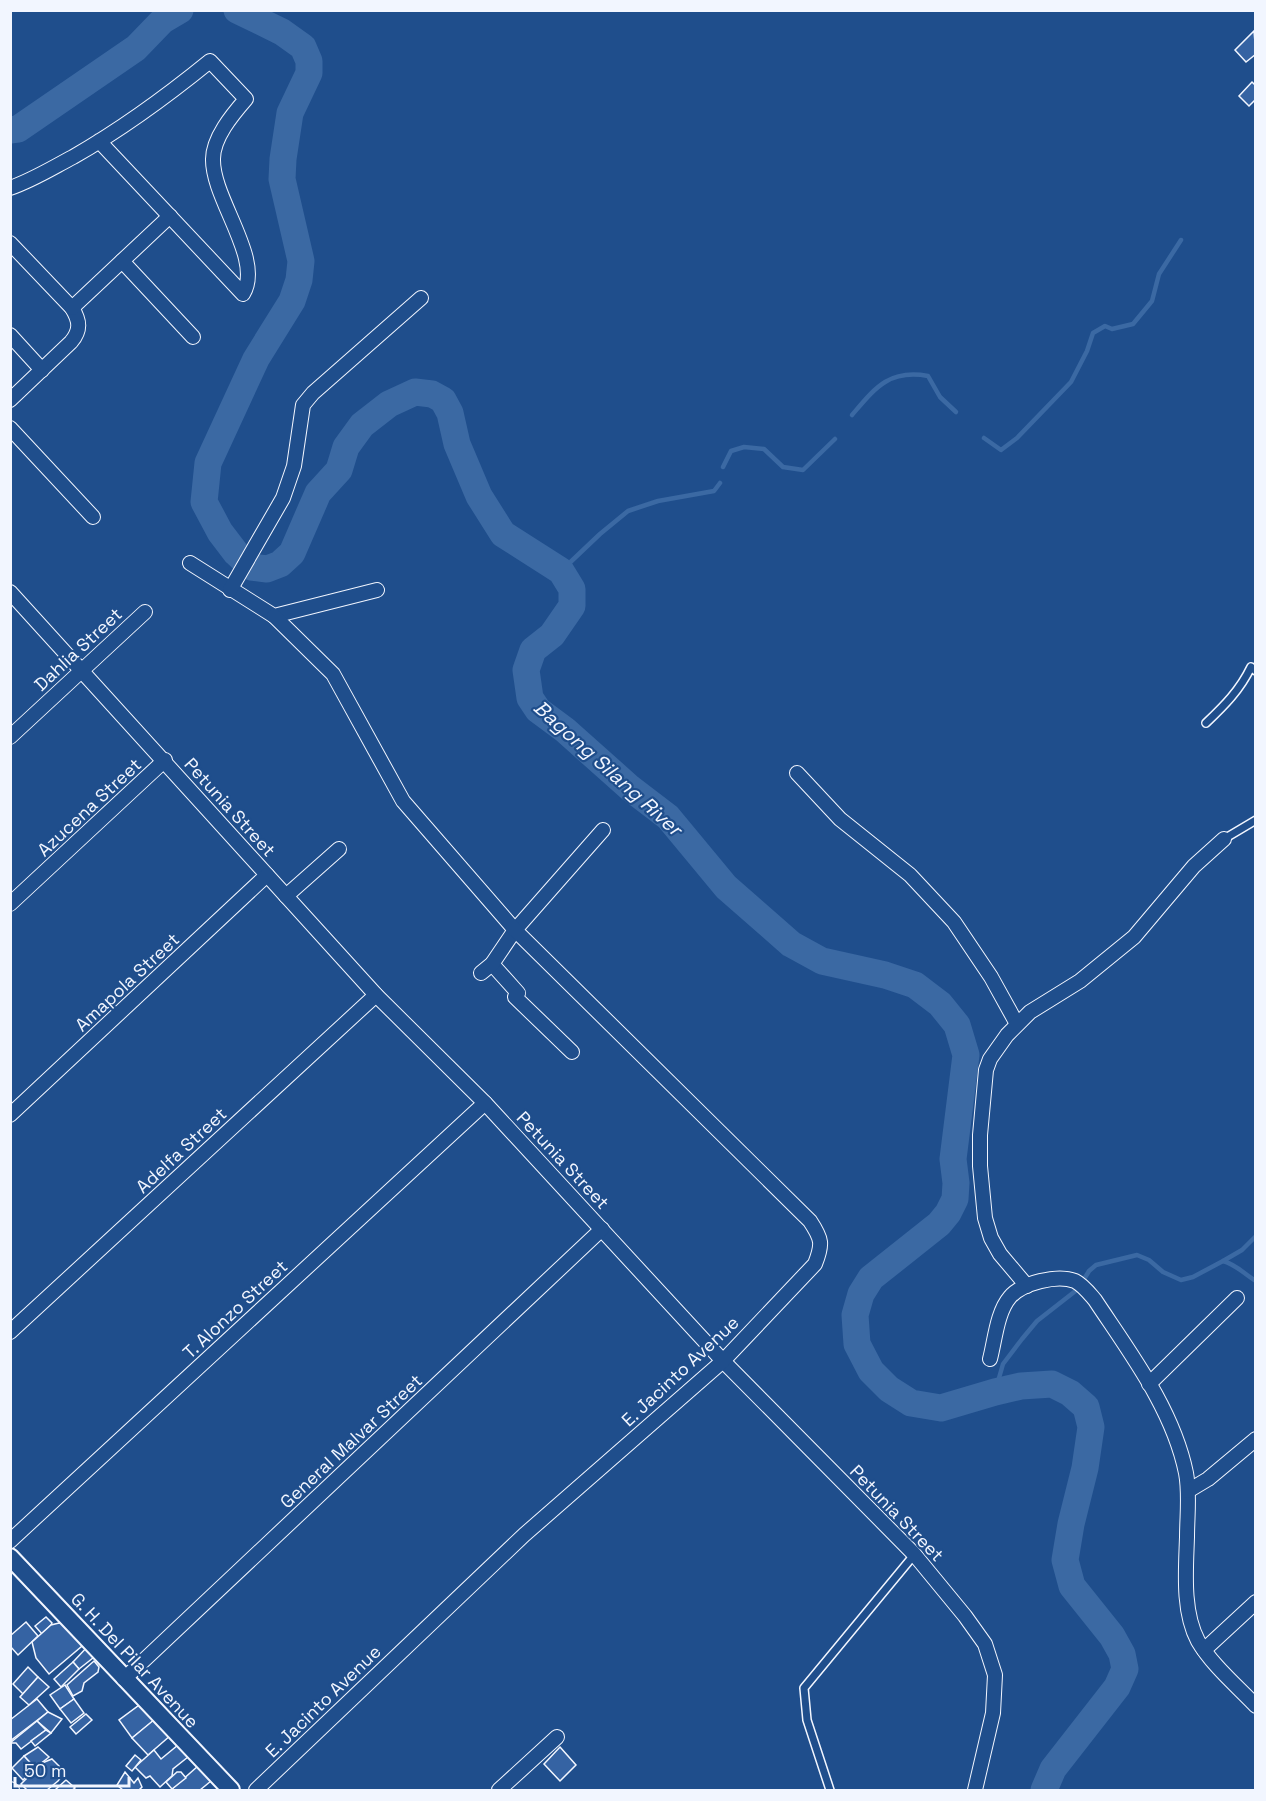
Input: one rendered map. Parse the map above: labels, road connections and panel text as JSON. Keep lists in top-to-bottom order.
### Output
{
  "streets": {
    "street": [
      "Dahlia Street",
      "Azucena Street",
      "Petunia Street",
      "Amapola Street",
      "Adelfa Street",
      "T. Alonzo Street",
      "E. Jacinto Avenue",
      "General Malvar Street",
      "G. H. Del Pilar Avenue"
    ]
  },
  "crossings": [
    ["Dahlia Street", "Petunia Street"],
    ["Azucena Street", "Petunia Street"],
    ["Petunia Street", "Amapola Street"],
    ["Petunia Street", "Adelfa Street"],
    ["Petunia Street", "T. Alonzo Street"],
    ["Petunia Street", "E. Jacinto Avenue"],
    ["Petunia Street", "General Malvar Street"],
    ["General Malvar Street", "G. H. Del Pilar Avenue"]
  ],
  "water": ["Bagong Silang River"],
  "scale_bar": "50 m"
}
